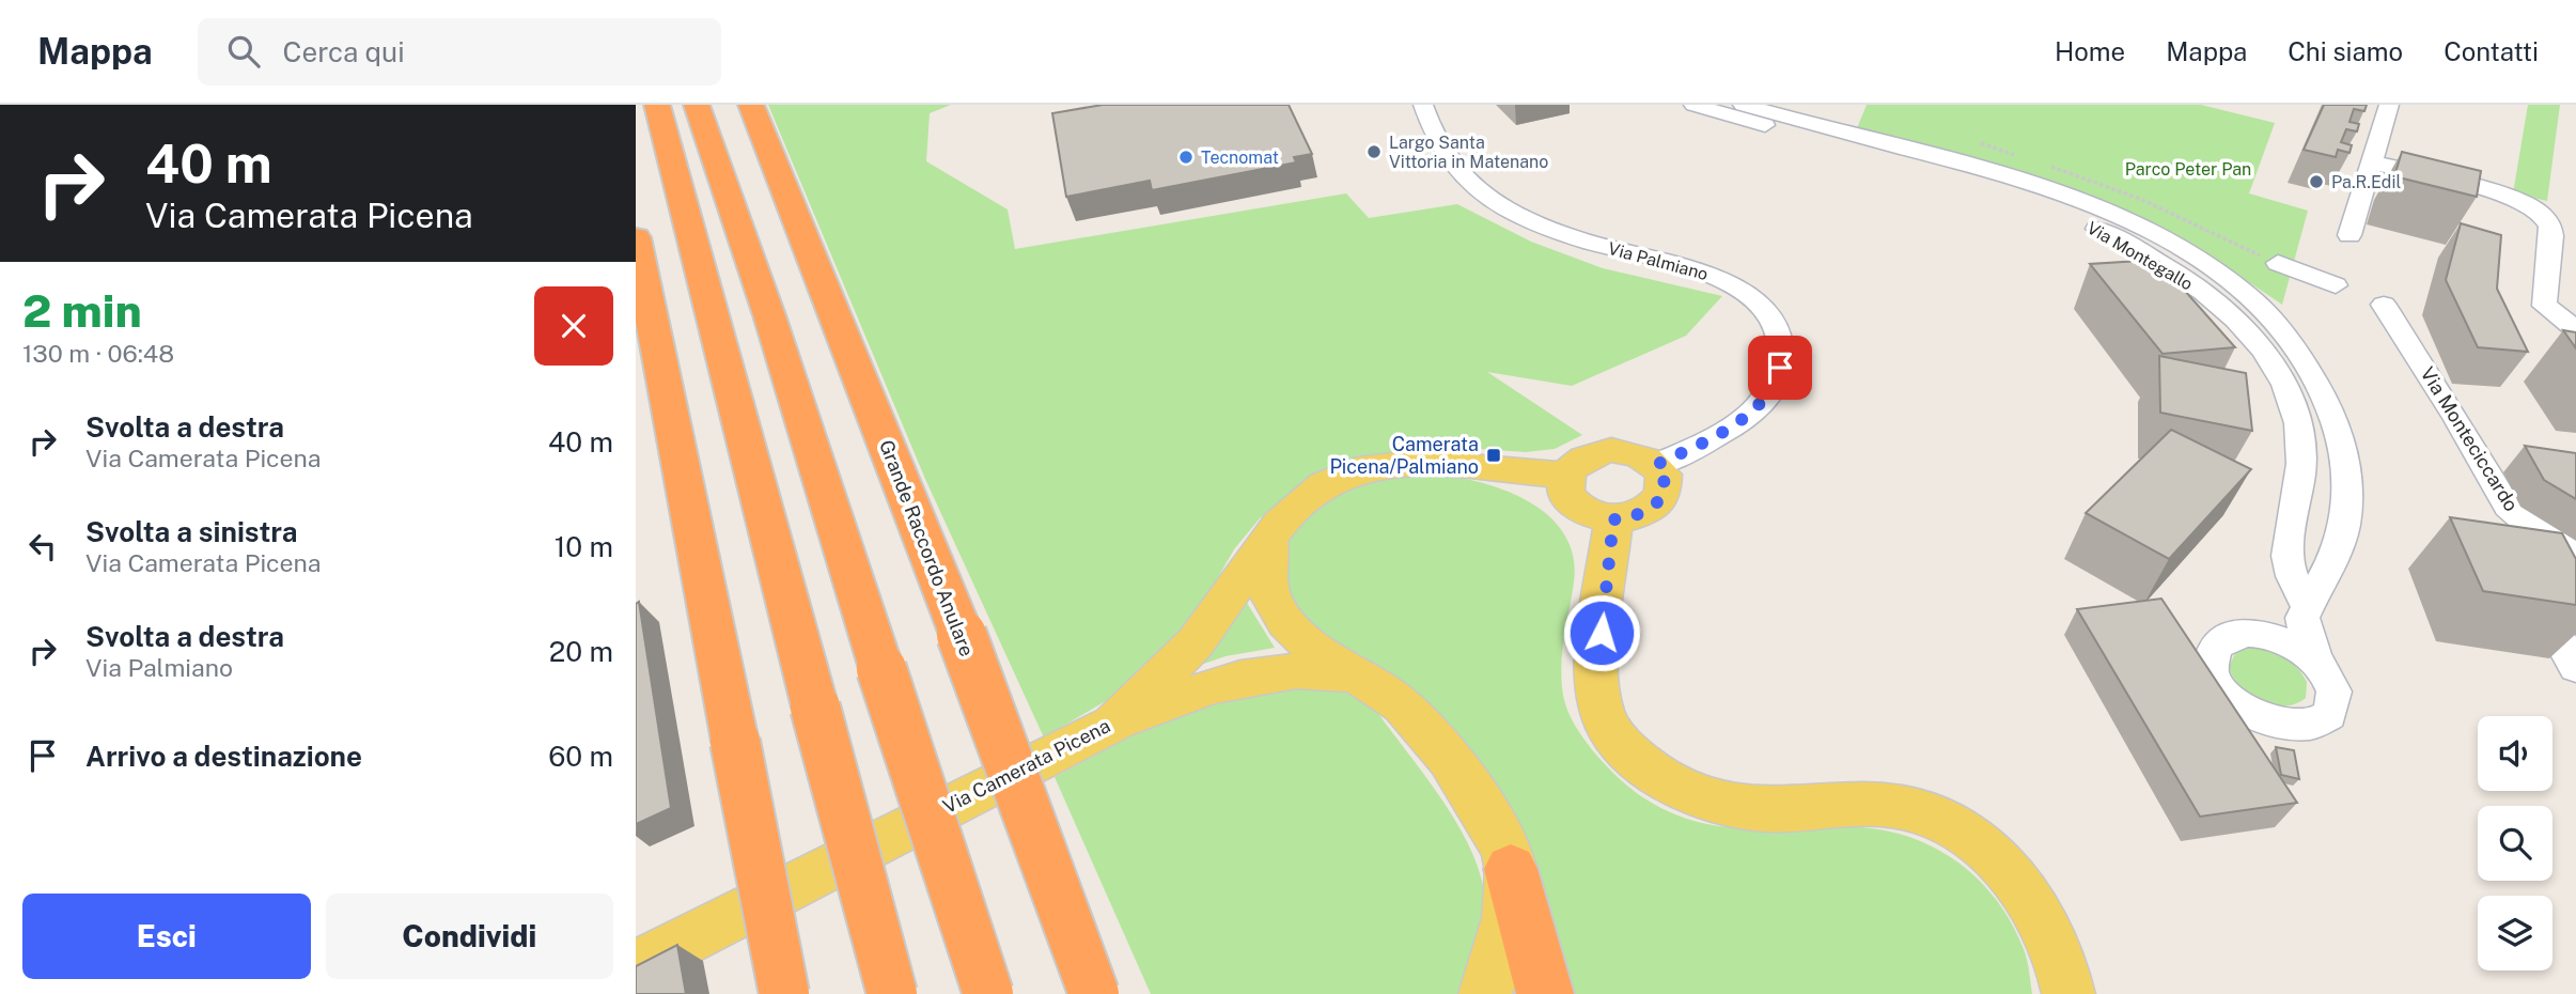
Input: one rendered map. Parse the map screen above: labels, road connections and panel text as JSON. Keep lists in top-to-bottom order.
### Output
{
  "streets": {
    "highway": ["Grande Raccordo Anulare"],
    "main road": ["Via Camerata Picena"],
    "street": ["Via Montegallo", "Via Palmiano", "Via Monteciccardo"]
  },
  "crossings": [
    ["Via Palmiano", "Via Camerata Picena"]
  ],
  "parks": ["Parco Peter Pan"],
  "places": {
    "other": ["Largo Santa Vittoria in Matenano", "Tecnomat", "Pa.R.Edil"],
    "transit": ["Camerata Picena/Palmiano"]
  },
  "page": {
    "header": "Mappa",
    "search": "Cerca qui",
    "nav": [
      "Home",
      "Mappa",
      "Chi siamo",
      "Contatti"
    ],
    "turn": ["40 m", "Via Camerata Picena"],
    "heading": ["2 min", "130 m · 06:48"],
    "list": [
      {
        "name": "Svolta a destra",
        "note": "Via Camerata Picena",
        "value": "40 m"
      },
      {
        "name": "Svolta a sinistra",
        "note": "Via Camerata Picena",
        "value": "10 m"
      },
      {
        "name": "Svolta a destra",
        "note": "Via Palmiano",
        "value": "20 m"
      },
      {
        "name": "Arrivo a destinazione",
        "value": "60 m"
      }
    ],
    "buttons": ["Esci", "Condividi"]
  }
}
